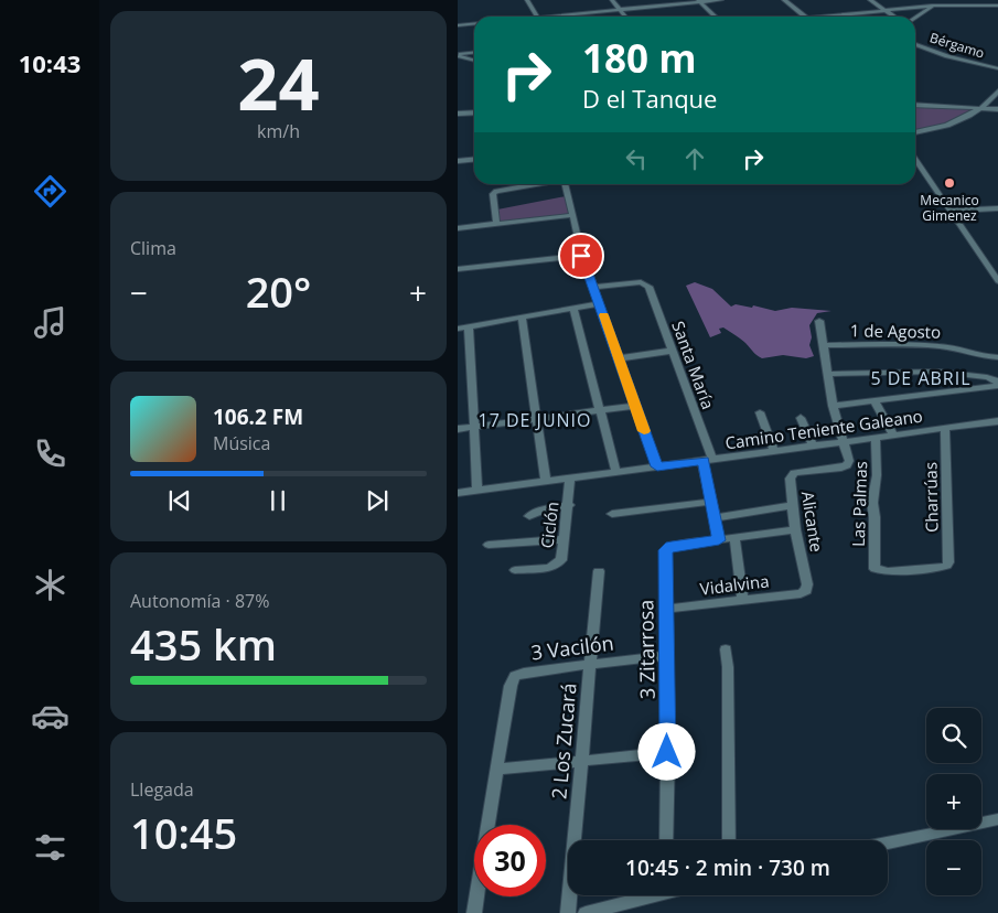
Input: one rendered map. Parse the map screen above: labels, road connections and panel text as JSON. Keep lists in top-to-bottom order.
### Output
{
  "streets": {
    "street": [
      "Bérgamo",
      "1 de Agosto",
      "Santa María",
      "Camino Teniente Galeano",
      "Charrúas",
      "Las Palmas",
      "Alicante",
      "Ciclón",
      "Vidalvina",
      "3 Vacilón",
      "3 Zitarrosa",
      "2 Los Zucará"
    ]
  },
  "crossings": [
    ["Santa María", "Camino Teniente Galeano"],
    ["Camino Teniente Galeano", "Charrúas"],
    ["Camino Teniente Galeano", "Las Palmas"],
    ["Camino Teniente Galeano", "Alicante"],
    ["Camino Teniente Galeano", "Ciclón"],
    ["Charrúas", "Las Palmas"],
    ["Alicante", "Vidalvina"],
    ["Vidalvina", "3 Zitarrosa"],
    ["3 Vacilón", "3 Zitarrosa"],
    ["3 Vacilón", "2 Los Zucará"]
  ],
  "districts": ["5 DE ABRIL", "17 DE JUNIO"],
  "places": ["Mecanico Gimenez"],
  "page": {
    "tabs": "10:43",
    "tile": [
      ["24", "km/h"],
      "Clima",
      ["Autonomía · 87%", "435 km"],
      ["Llegada", "10:45"]
    ],
    "turn": ["180 m", "D el Tanque"],
    "heat": ["−", "20°", "+"],
    "song": ["106.2 FM", "Música"],
    "map_buttons": ["+", "−"],
    "limit": "30",
    "trip": "10:45 · 2 min · 730 m"
  }
}
